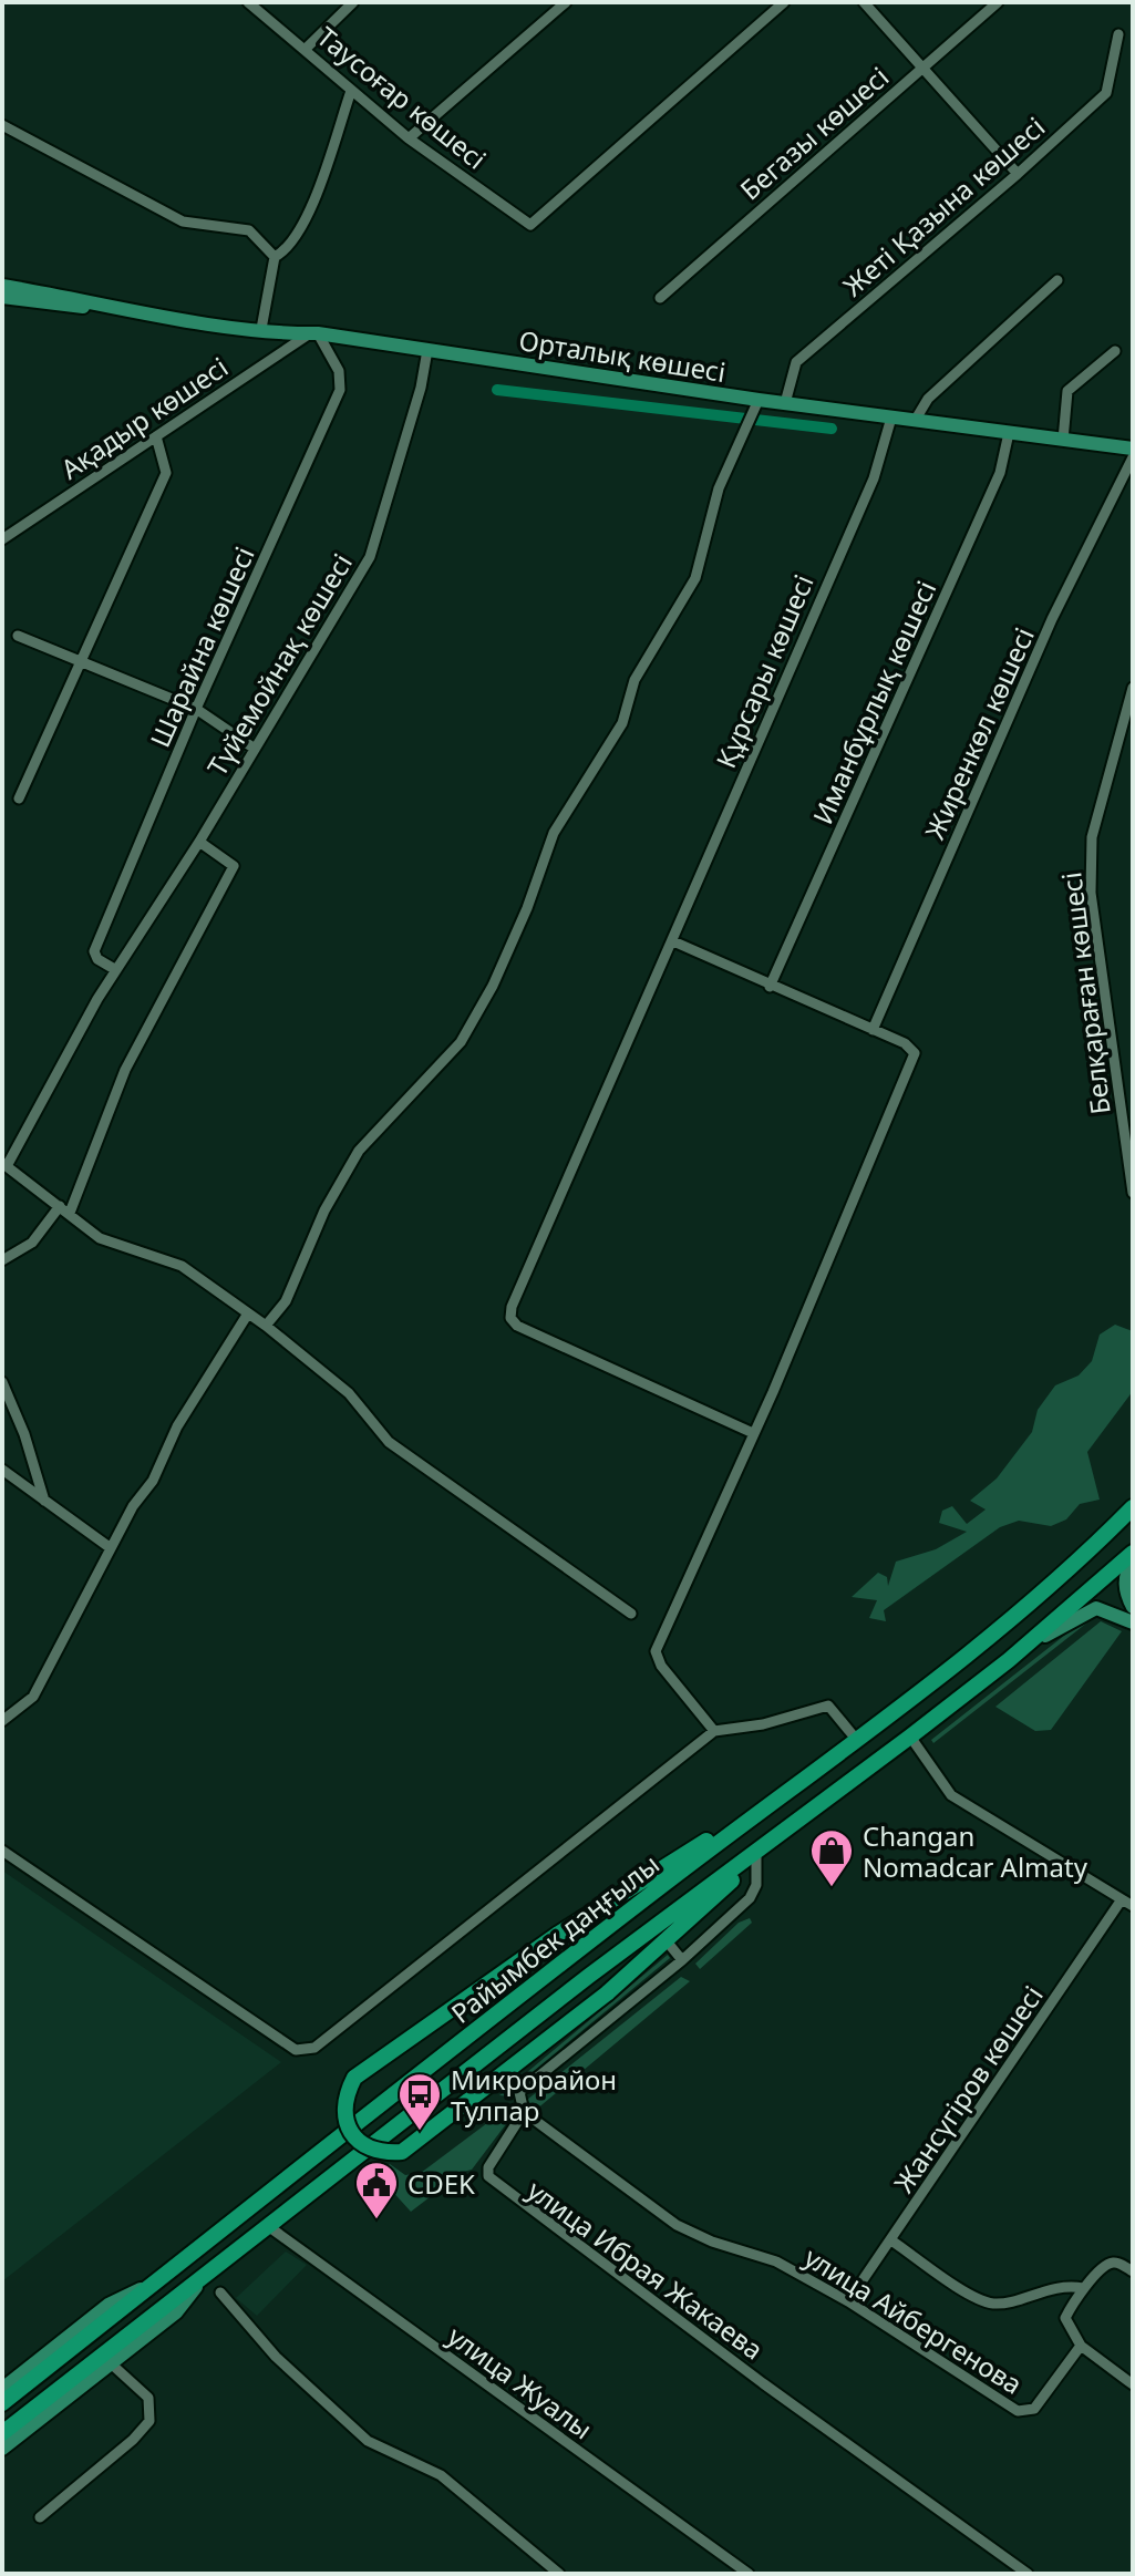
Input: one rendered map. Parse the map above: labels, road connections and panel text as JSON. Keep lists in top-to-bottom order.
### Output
{
  "streets": {
    "highway": ["Райымбек даңғылы"],
    "main road": ["Орталық көшесі"],
    "street": [
      "Тауcоғар көшесі",
      "Бегазы көшесі",
      "Жеті Қазына көшесі",
      "Ақадыр көшесі",
      "Шарайна көшесі",
      "Түйемойнақ көшесі",
      "Құрсары көшесі",
      "Иманбұрлық көшесі",
      "Жиренкөл көшесі",
      "Белқараған көшесі",
      "Жансүгіров көшесі",
      "улица Ибрая Жакаева",
      "улица Айбергенова",
      "улица Жуалы"
    ]
  },
  "crossings": [
    ["Жеті Қазына көшесі", "Орталық көшесі"],
    ["Орталық көшесі", "Ақадыр көшесі"],
    ["Орталық көшесі", "Шарайна көшесі"],
    ["Орталық көшесі", "Түйемойнақ көшесі"],
    ["Орталық көшесі", "Құрсары көшесі"],
    ["Орталық көшесі", "Иманбұрлық көшесі"],
    ["Ақадыр көшесі", "Шарайна көшесі"],
    ["Шарайна көшесі", "Түйемойнақ көшесі"],
    ["Райымбек даңғылы", "улица Жуалы"],
    ["Жансүгіров көшесі", "улица Айбергенова"],
    ["улица Ибрая Жакаева", "улица Айбергенова"]
  ],
  "places": {
    "shop": ["Changan Nomadcar Almaty"],
    "bus stop": ["Микрорайон Тулпар"],
    "public building": ["CDEK"]
  }
}
